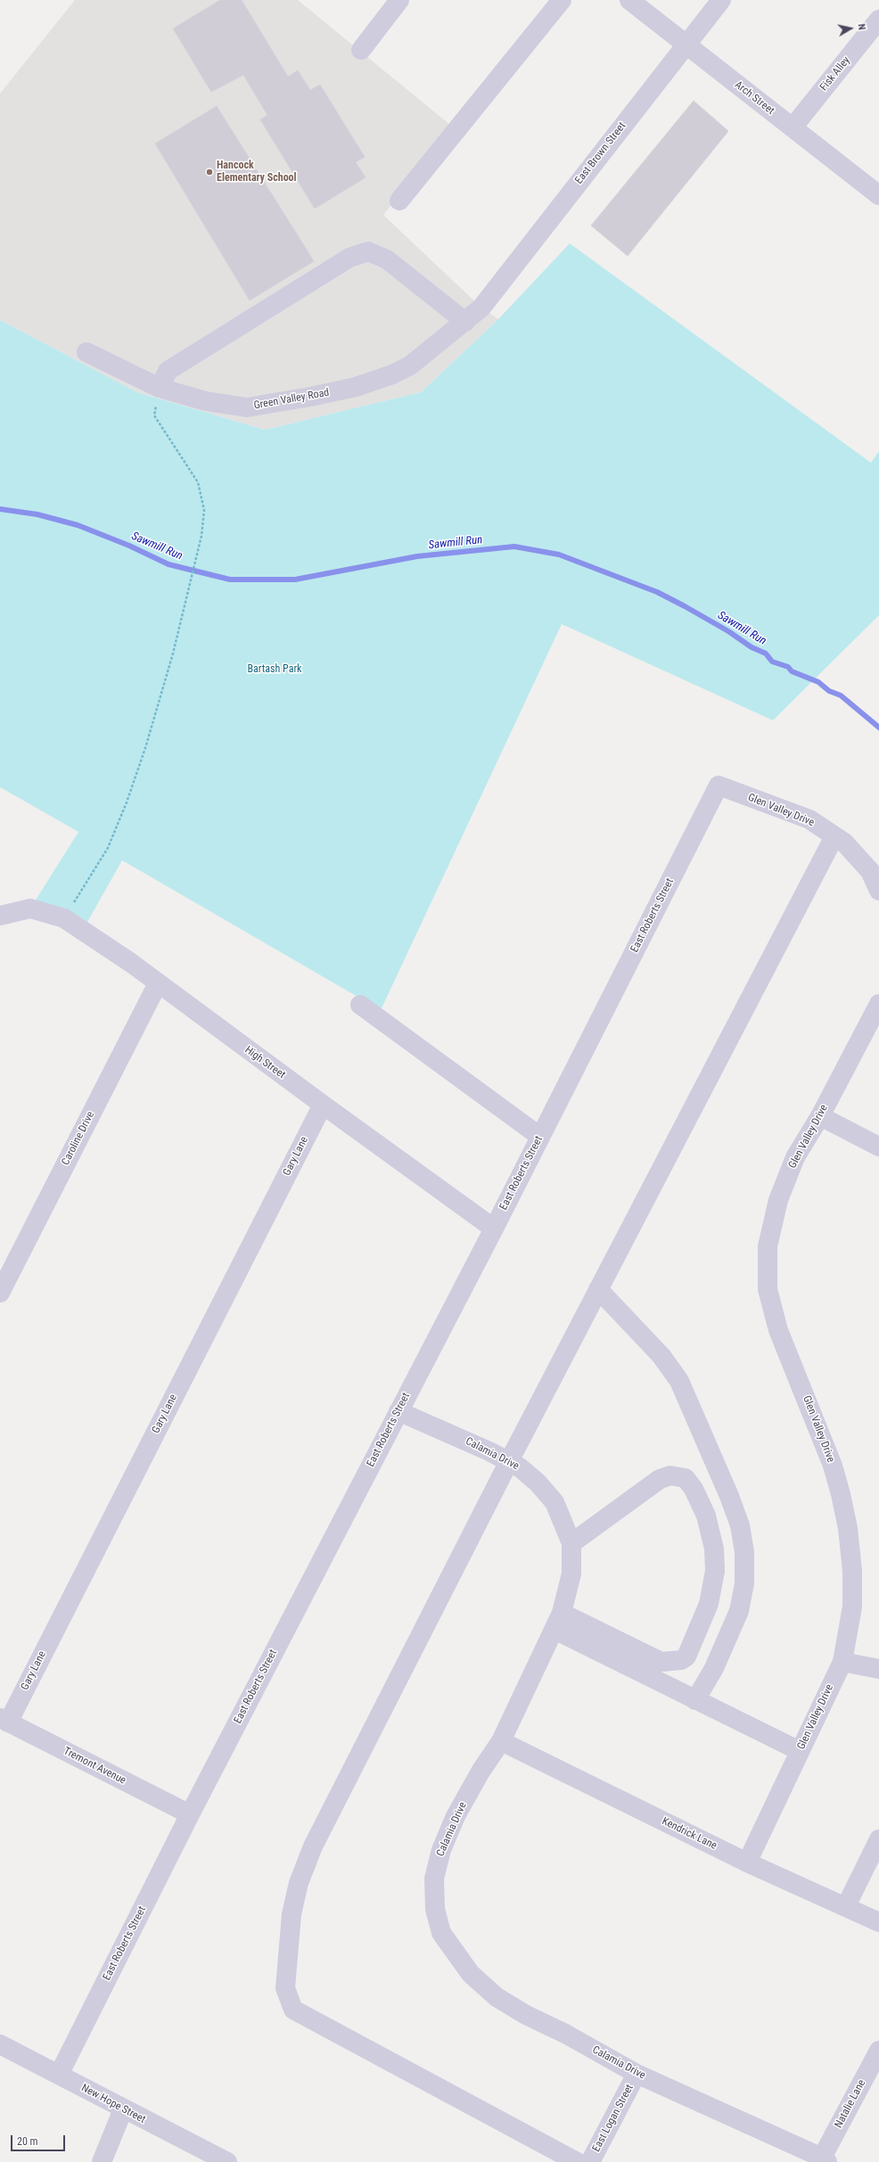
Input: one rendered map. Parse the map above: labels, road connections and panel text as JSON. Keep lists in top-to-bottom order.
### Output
{
  "streets": {
    "street": [
      "Fisk Alley",
      "Arch Street",
      "East Brown Street",
      "Green Valley Road",
      "Glen Valley Drive",
      "East Roberts Street",
      "High Street",
      "Caroline Drive",
      "Gary Lane",
      "Calamia Drive",
      "Tremont Avenue",
      "Kendrick Lane",
      "New Hope Street",
      "Natalie Lane",
      "East Logan Street"
    ]
  },
  "crossings": [
    ["Fisk Alley", "Arch Street"],
    ["Arch Street", "East Brown Street"],
    ["East Brown Street", "Green Valley Road"],
    ["Glen Valley Drive", "East Roberts Street"],
    ["Glen Valley Drive", "Kendrick Lane"],
    ["East Roberts Street", "High Street"],
    ["East Roberts Street", "Calamia Drive"],
    ["East Roberts Street", "Tremont Avenue"],
    ["East Roberts Street", "New Hope Street"],
    ["High Street", "Caroline Drive"],
    ["High Street", "Gary Lane"],
    ["Gary Lane", "Tremont Avenue"],
    ["Calamia Drive", "Kendrick Lane"],
    ["Calamia Drive", "Natalie Lane"],
    ["Calamia Drive", "East Logan Street"]
  ],
  "water": ["Sawmill Run"],
  "parks": ["Bartash Park"],
  "places": ["Hancock Elementary School"],
  "scale_bar": "20 m",
  "north": "right"
}
